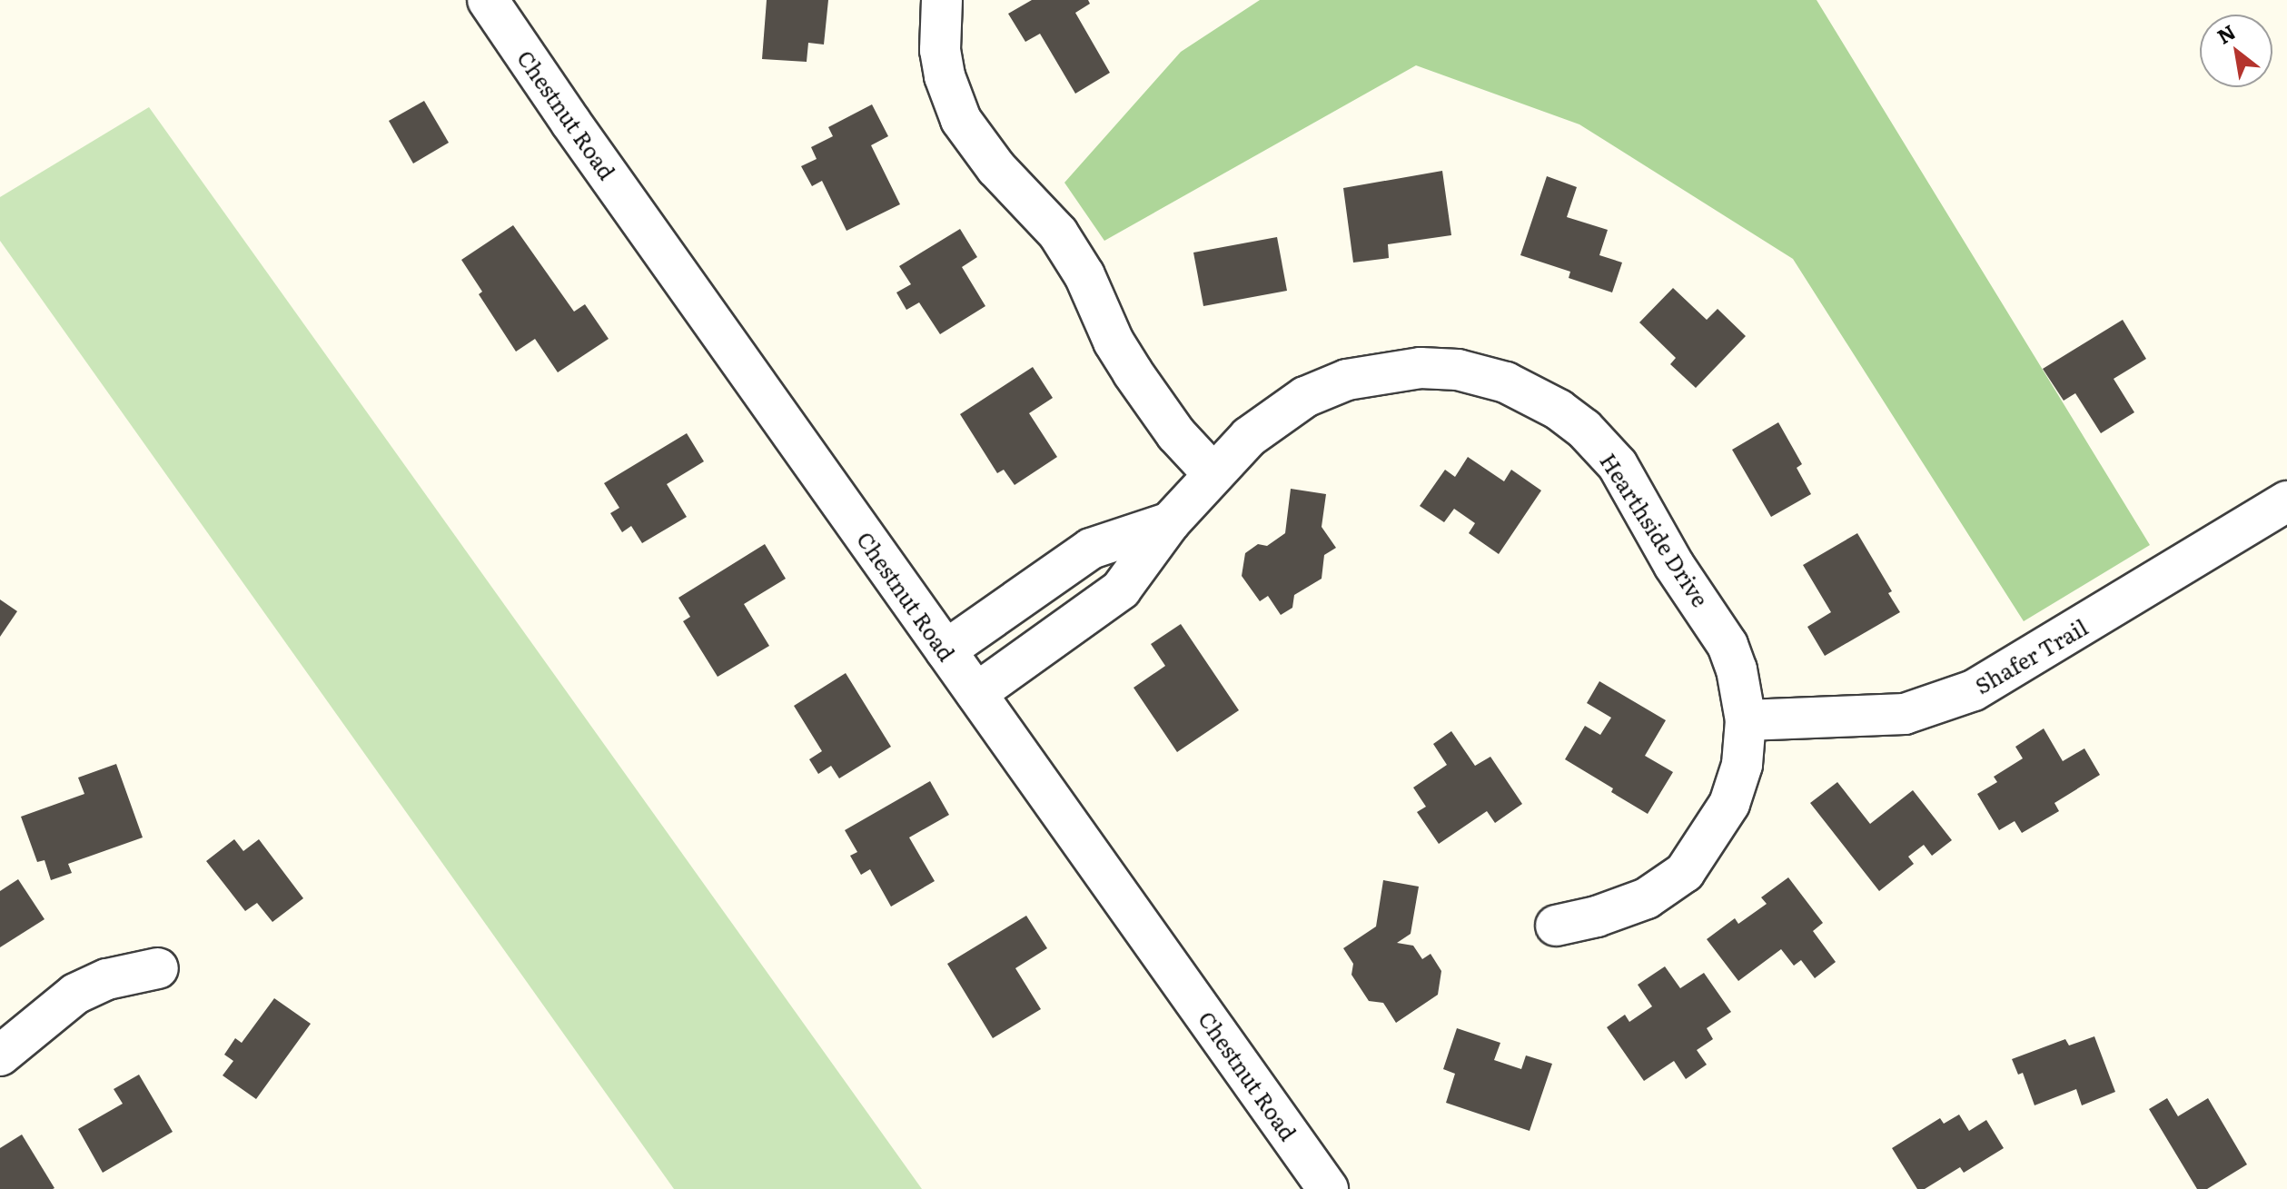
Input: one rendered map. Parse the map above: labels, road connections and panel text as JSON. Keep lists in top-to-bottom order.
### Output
{
  "streets": {
    "street": ["Chestnut Road", "Hearthside Drive", "Shafer Trail"]
  },
  "crossings": [
    ["Chestnut Road", "Hearthside Drive"],
    ["Hearthside Drive", "Shafer Trail"]
  ],
  "north": "top left"
}
